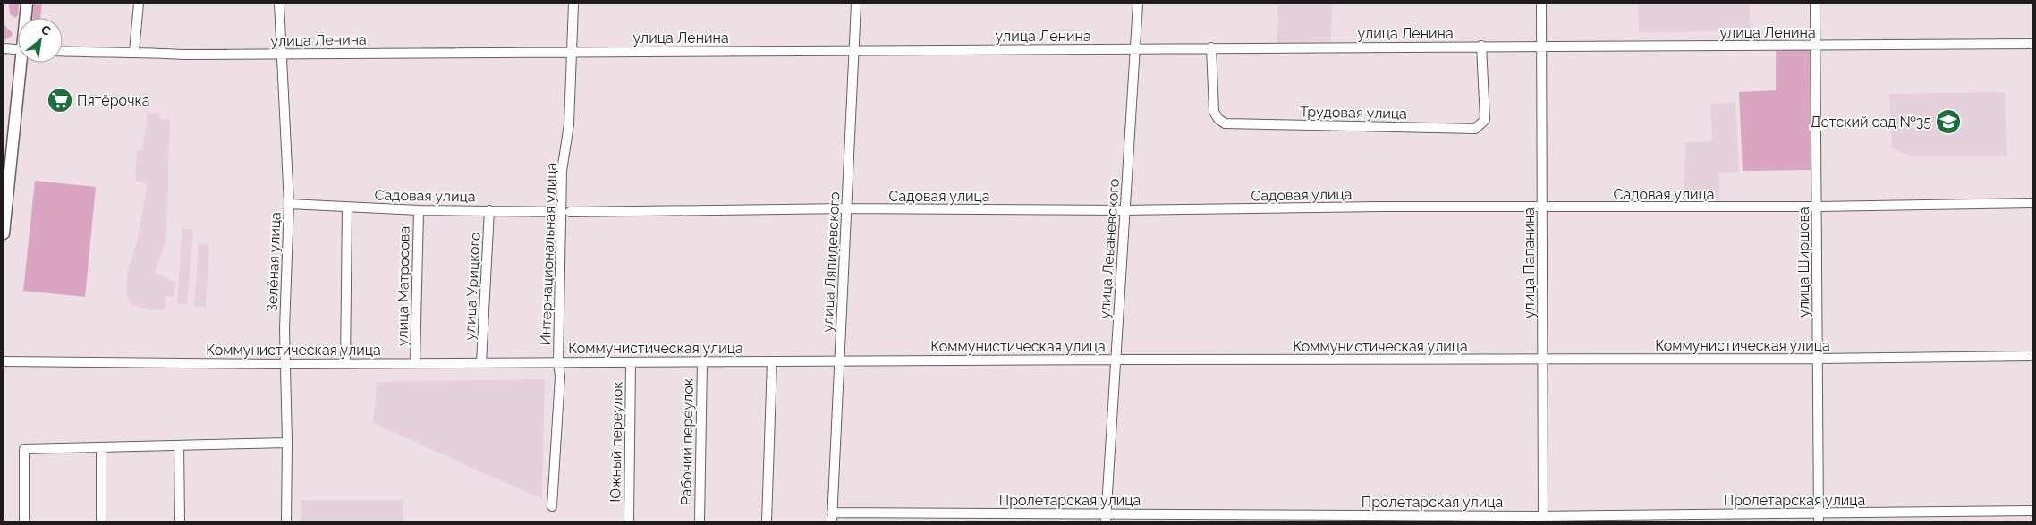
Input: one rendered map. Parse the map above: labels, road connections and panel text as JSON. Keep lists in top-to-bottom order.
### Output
{
  "streets": {
    "street": [
      "улица Ленина",
      "Трудовая улица",
      "Садовая улица",
      "улица Леваневского",
      "Интернациональная улица",
      "Зелёная улица",
      "улица Ляпидевского",
      "улица Ширшова",
      "улица Папанина",
      "улица Матросова",
      "улица Урицкого",
      "Коммунистическая улица",
      "Южный переулок",
      "Рабочий переулок",
      "Пролетарская улица"
    ]
  },
  "crossings": [
    ["улица Ленина", "Трудовая улица"],
    ["улица Ленина", "улица Леваневского"],
    ["улица Ленина", "Интернациональная улица"],
    ["улица Ленина", "Зелёная улица"],
    ["улица Ленина", "улица Ляпидевского"],
    ["улица Ленина", "улица Ширшова"],
    ["улица Ленина", "улица Папанина"],
    ["Садовая улица", "улица Леваневского"],
    ["Садовая улица", "Интернациональная улица"],
    ["Садовая улица", "Зелёная улица"],
    ["Садовая улица", "улица Ляпидевского"],
    ["Садовая улица", "улица Ширшова"],
    ["Садовая улица", "улица Папанина"],
    ["Садовая улица", "улица Матросова"],
    ["Садовая улица", "улица Урицкого"],
    ["улица Леваневского", "Коммунистическая улица"],
    ["улица Леваневского", "Пролетарская улица"],
    ["Интернациональная улица", "Коммунистическая улица"],
    ["Зелёная улица", "Коммунистическая улица"],
    ["улица Ляпидевского", "Коммунистическая улица"],
    ["улица Ляпидевского", "Пролетарская улица"],
    ["улица Ширшова", "Коммунистическая улица"],
    ["улица Ширшова", "Пролетарская улица"],
    ["улица Папанина", "Коммунистическая улица"],
    ["улица Папанина", "Пролетарская улица"],
    ["улица Матросова", "Коммунистическая улица"],
    ["улица Урицкого", "Коммунистическая улица"],
    ["Коммунистическая улица", "Южный переулок"],
    ["Коммунистическая улица", "Рабочий переулок"]
  ],
  "places": {
    "supermarket": ["Пятёрочка"],
    "school or university": ["Детский сад №35"]
  },
  "north": "top right"
}
